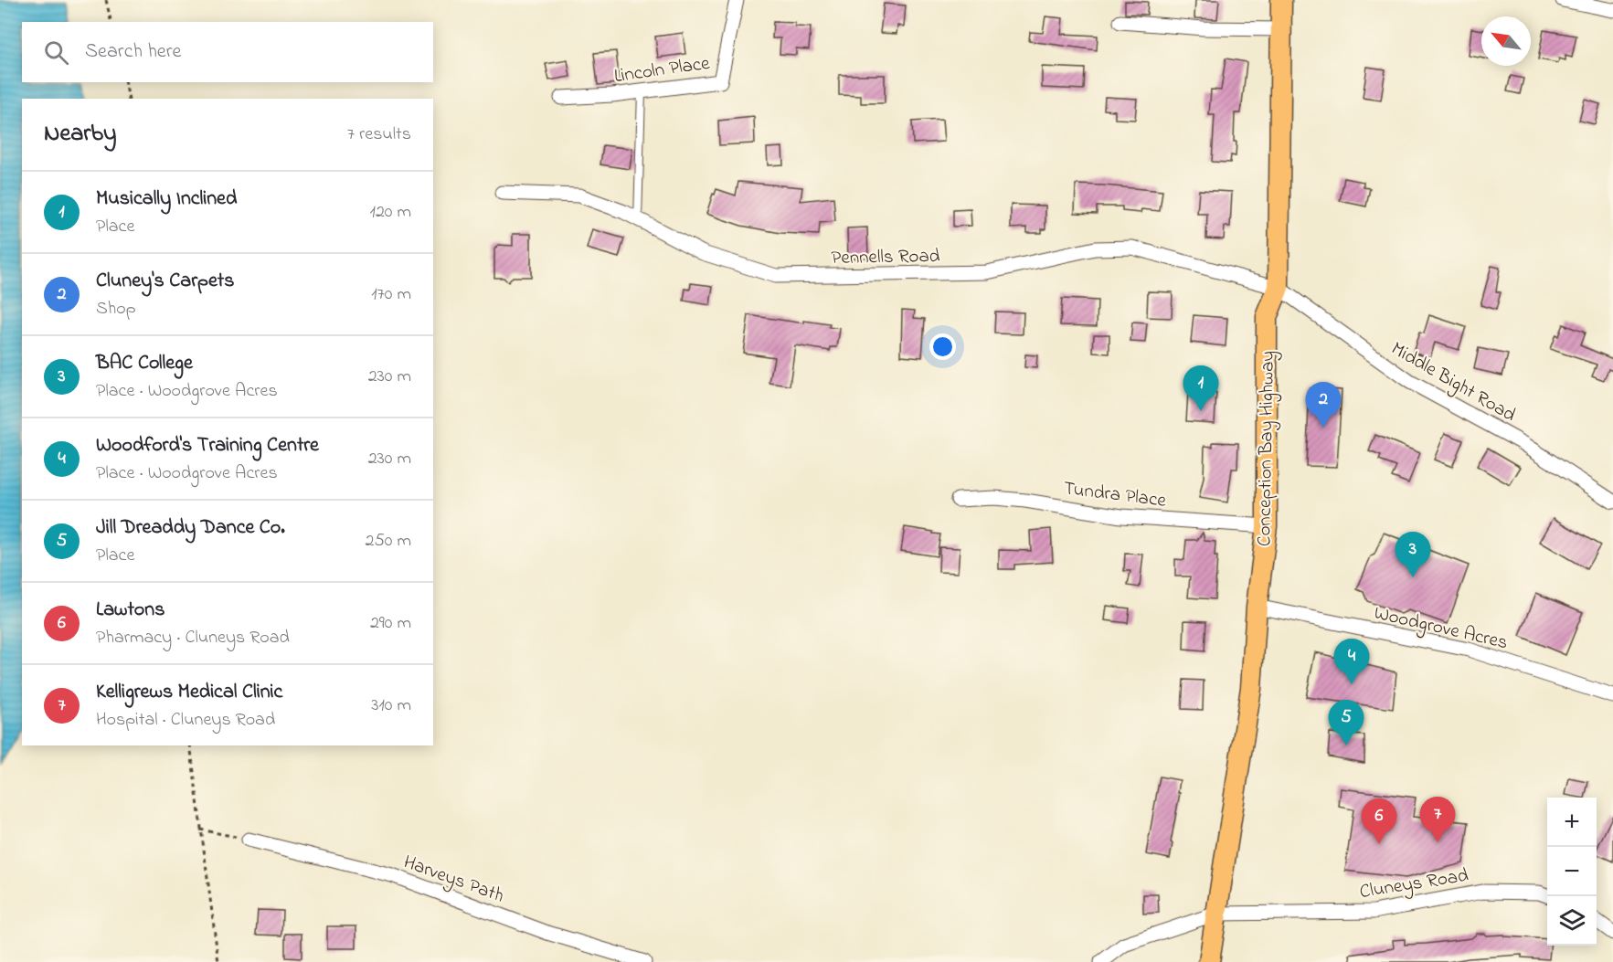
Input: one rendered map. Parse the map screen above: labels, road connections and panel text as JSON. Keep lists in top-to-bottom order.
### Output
{
  "streets": {
    "main road": ["Conception Bay Highway"],
    "street": [
      "Lincoln Place",
      "Pennells Road",
      "Middle Bight Road",
      "Tundra Place",
      "Woodgrove Acres",
      "Harveys Path",
      "Cluneys Road"
    ]
  },
  "crossings": [
    ["Pennells Road", "Middle Bight Road"],
    ["Pennells Road", "Conception Bay Highway"],
    ["Middle Bight Road", "Conception Bay Highway"],
    ["Conception Bay Highway", "Tundra Place"],
    ["Conception Bay Highway", "Woodgrove Acres"],
    ["Conception Bay Highway", "Cluneys Road"]
  ],
  "north": "top left",
  "page": {
    "search": "Search here",
    "heading": ["Nearby", "7 results"],
    "list": [
      {
        "mark": "1",
        "name": "Musically Inclined",
        "note": "Place",
        "value": "120 m"
      },
      {
        "mark": "2",
        "name": "Cluney's Carpets",
        "note": "Shop",
        "value": "170 m"
      },
      {
        "mark": "3",
        "name": "BAC College",
        "note": "Place · Woodgrove Acres",
        "value": "230 m"
      },
      {
        "mark": "4",
        "name": "Woodford's Training Centre",
        "note": "Place · Woodgrove Acres",
        "value": "230 m"
      },
      {
        "mark": "5",
        "name": "Jill Dreaddy Dance Co.",
        "note": "Place",
        "value": "250 m"
      },
      {
        "mark": "6",
        "name": "Lawtons",
        "note": "Pharmacy · Cluneys Road",
        "value": "290 m"
      },
      {
        "mark": "7",
        "name": "Kelligrews Medical Clinic",
        "note": "Hospital · Cluneys Road",
        "value": "310 m"
      }
    ],
    "pins": [
      "1",
      "2",
      "3",
      "4",
      "5",
      "7",
      "6"
    ],
    "map_buttons": ["+", "−"]
  }
}
